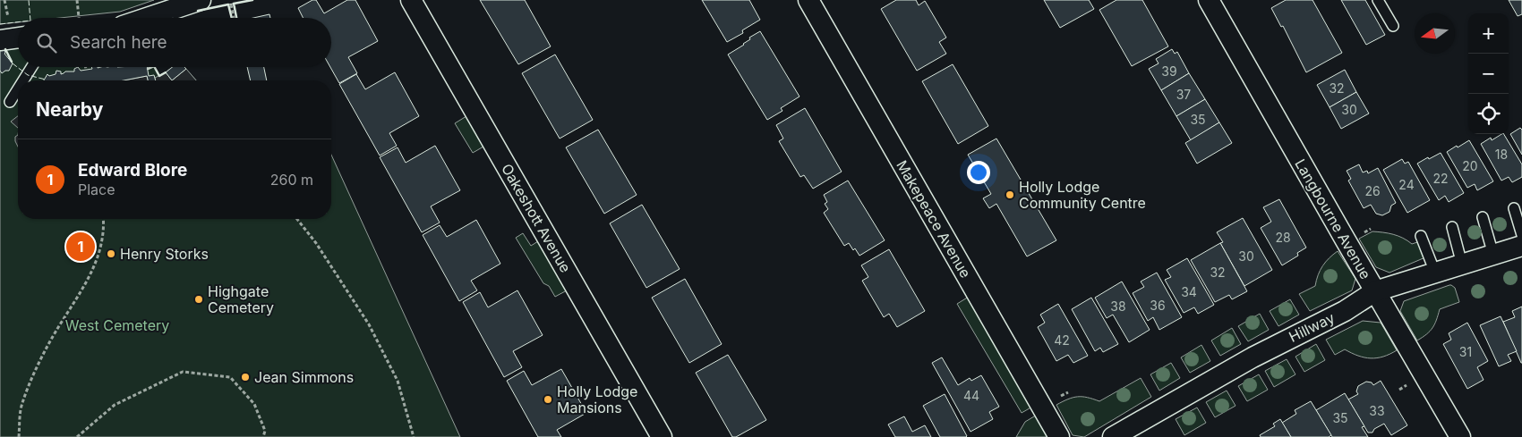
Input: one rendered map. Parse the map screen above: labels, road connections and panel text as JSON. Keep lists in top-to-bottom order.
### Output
{
  "streets": {
    "street": [
      "Oakeshott Avenue",
      "Makepeace Avenue",
      "Langbourne Avenue",
      "Hillway"
    ]
  },
  "crossings": [
    ["Langbourne Avenue", "Hillway"]
  ],
  "parks": ["West Cemetery"],
  "places": [
    "Holly Lodge Community Centre",
    "Henry Storks",
    "Highgate Cemetery",
    "Jean Simmons",
    "Holly Lodge Mansions"
  ],
  "house_numbers": [
    "39",
    "32",
    "37",
    "30",
    "35",
    "18",
    "20",
    "22",
    "24",
    "26",
    "28",
    "30",
    "32",
    "34",
    "36",
    "38",
    "42",
    "31",
    "44",
    "33",
    "35"
  ],
  "north": "left",
  "page": {
    "map_buttons": ["+", "−"],
    "search": "Search here",
    "heading": "Nearby",
    "list": [
      {
        "mark": "1",
        "name": "Edward Blore",
        "note": "Place",
        "value": "260 m"
      }
    ],
    "pins": "1"
  }
}
